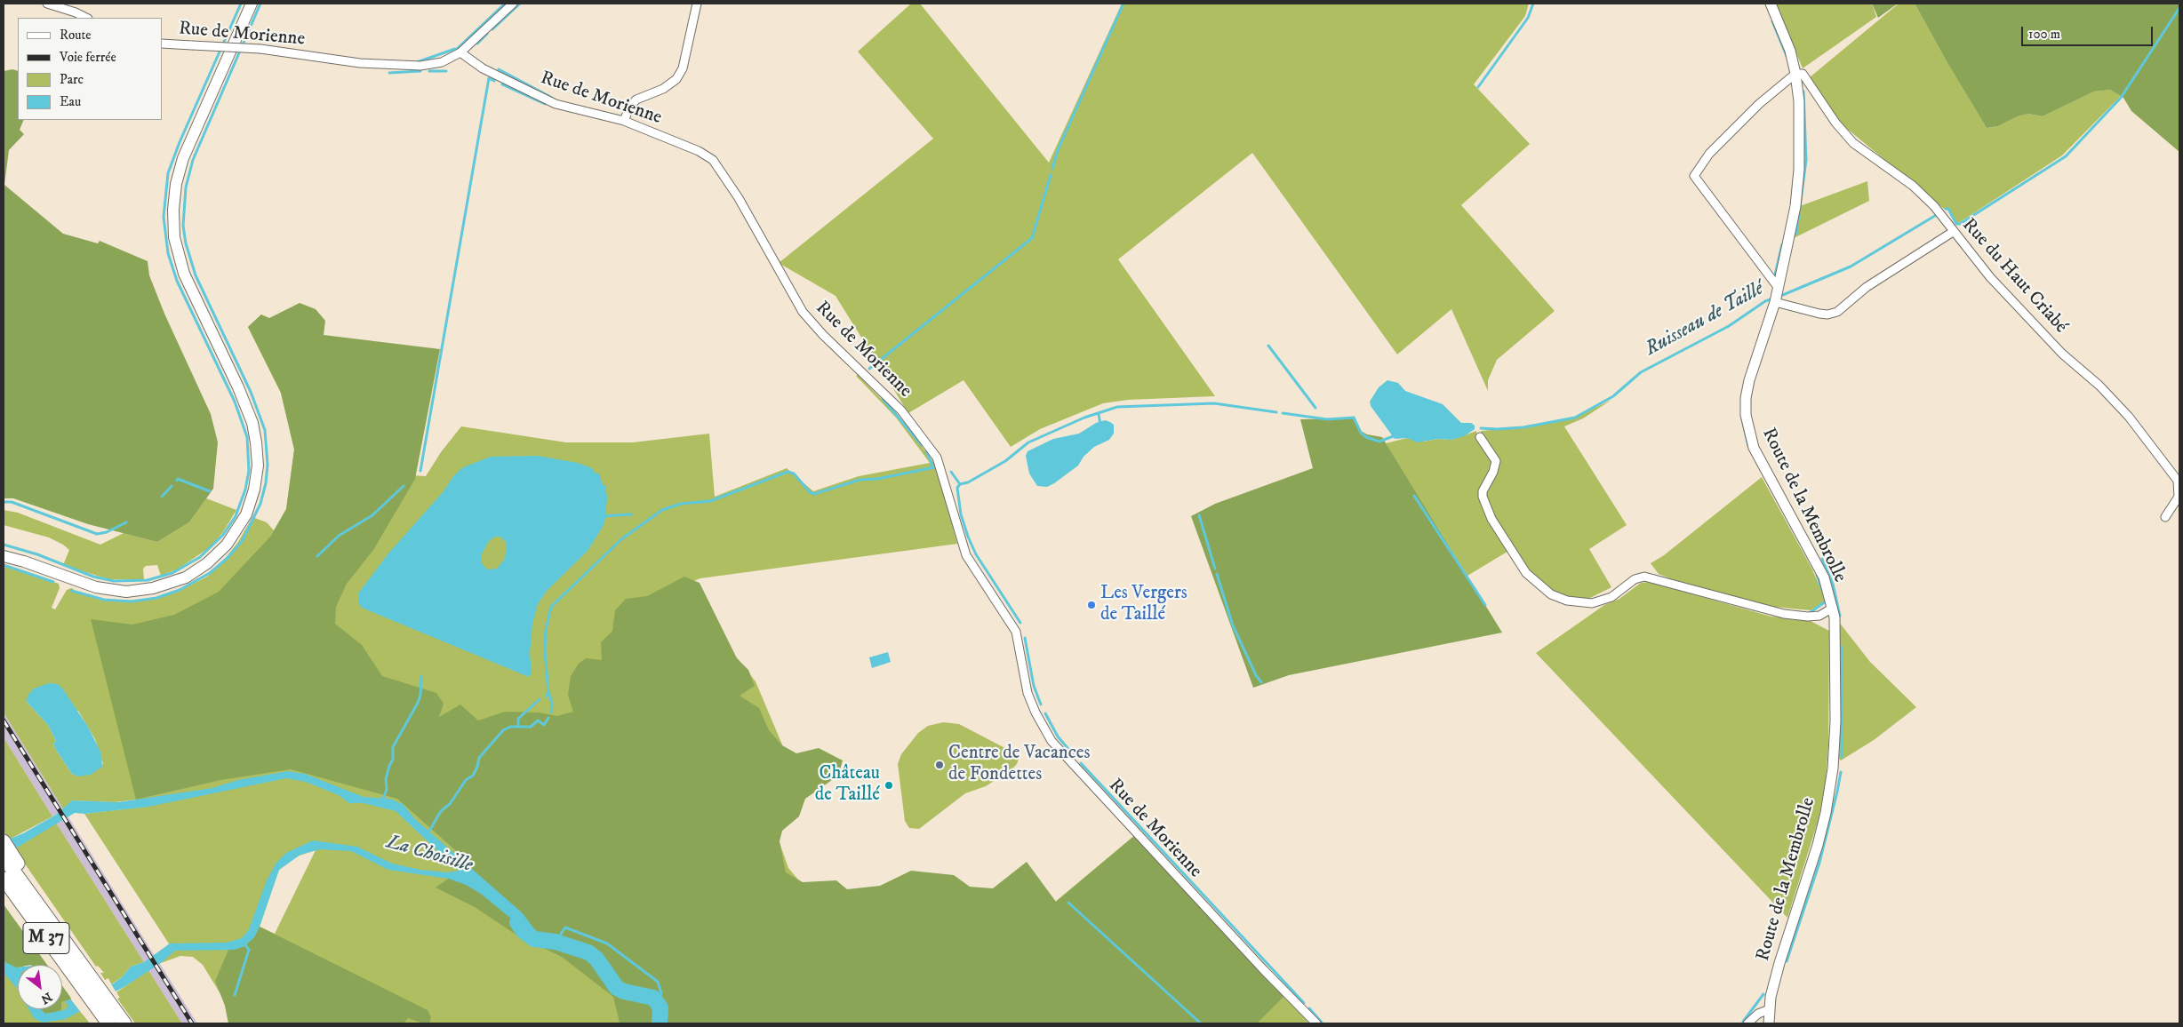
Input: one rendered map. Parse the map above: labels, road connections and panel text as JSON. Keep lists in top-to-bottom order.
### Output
{
  "streets": {
    "highway": ["M 37"],
    "street": ["Rue de Morienne", "Rue du Haut Criabé", "Route de la Membrolle"]
  },
  "crossings": [
    ["Rue du Haut Criabé", "Route de la Membrolle"]
  ],
  "water": ["Ruisseau de Taillé", "La Choisille"],
  "places": ["Les Vergers de Taillé", "Centre de Vacances de Fondettes", "Château de Taillé"],
  "legend": [
    "Route",
    "Voie ferrée",
    "Parc",
    "Eau"
  ],
  "scale_bar": "100 m",
  "north": "bottom right"
}
